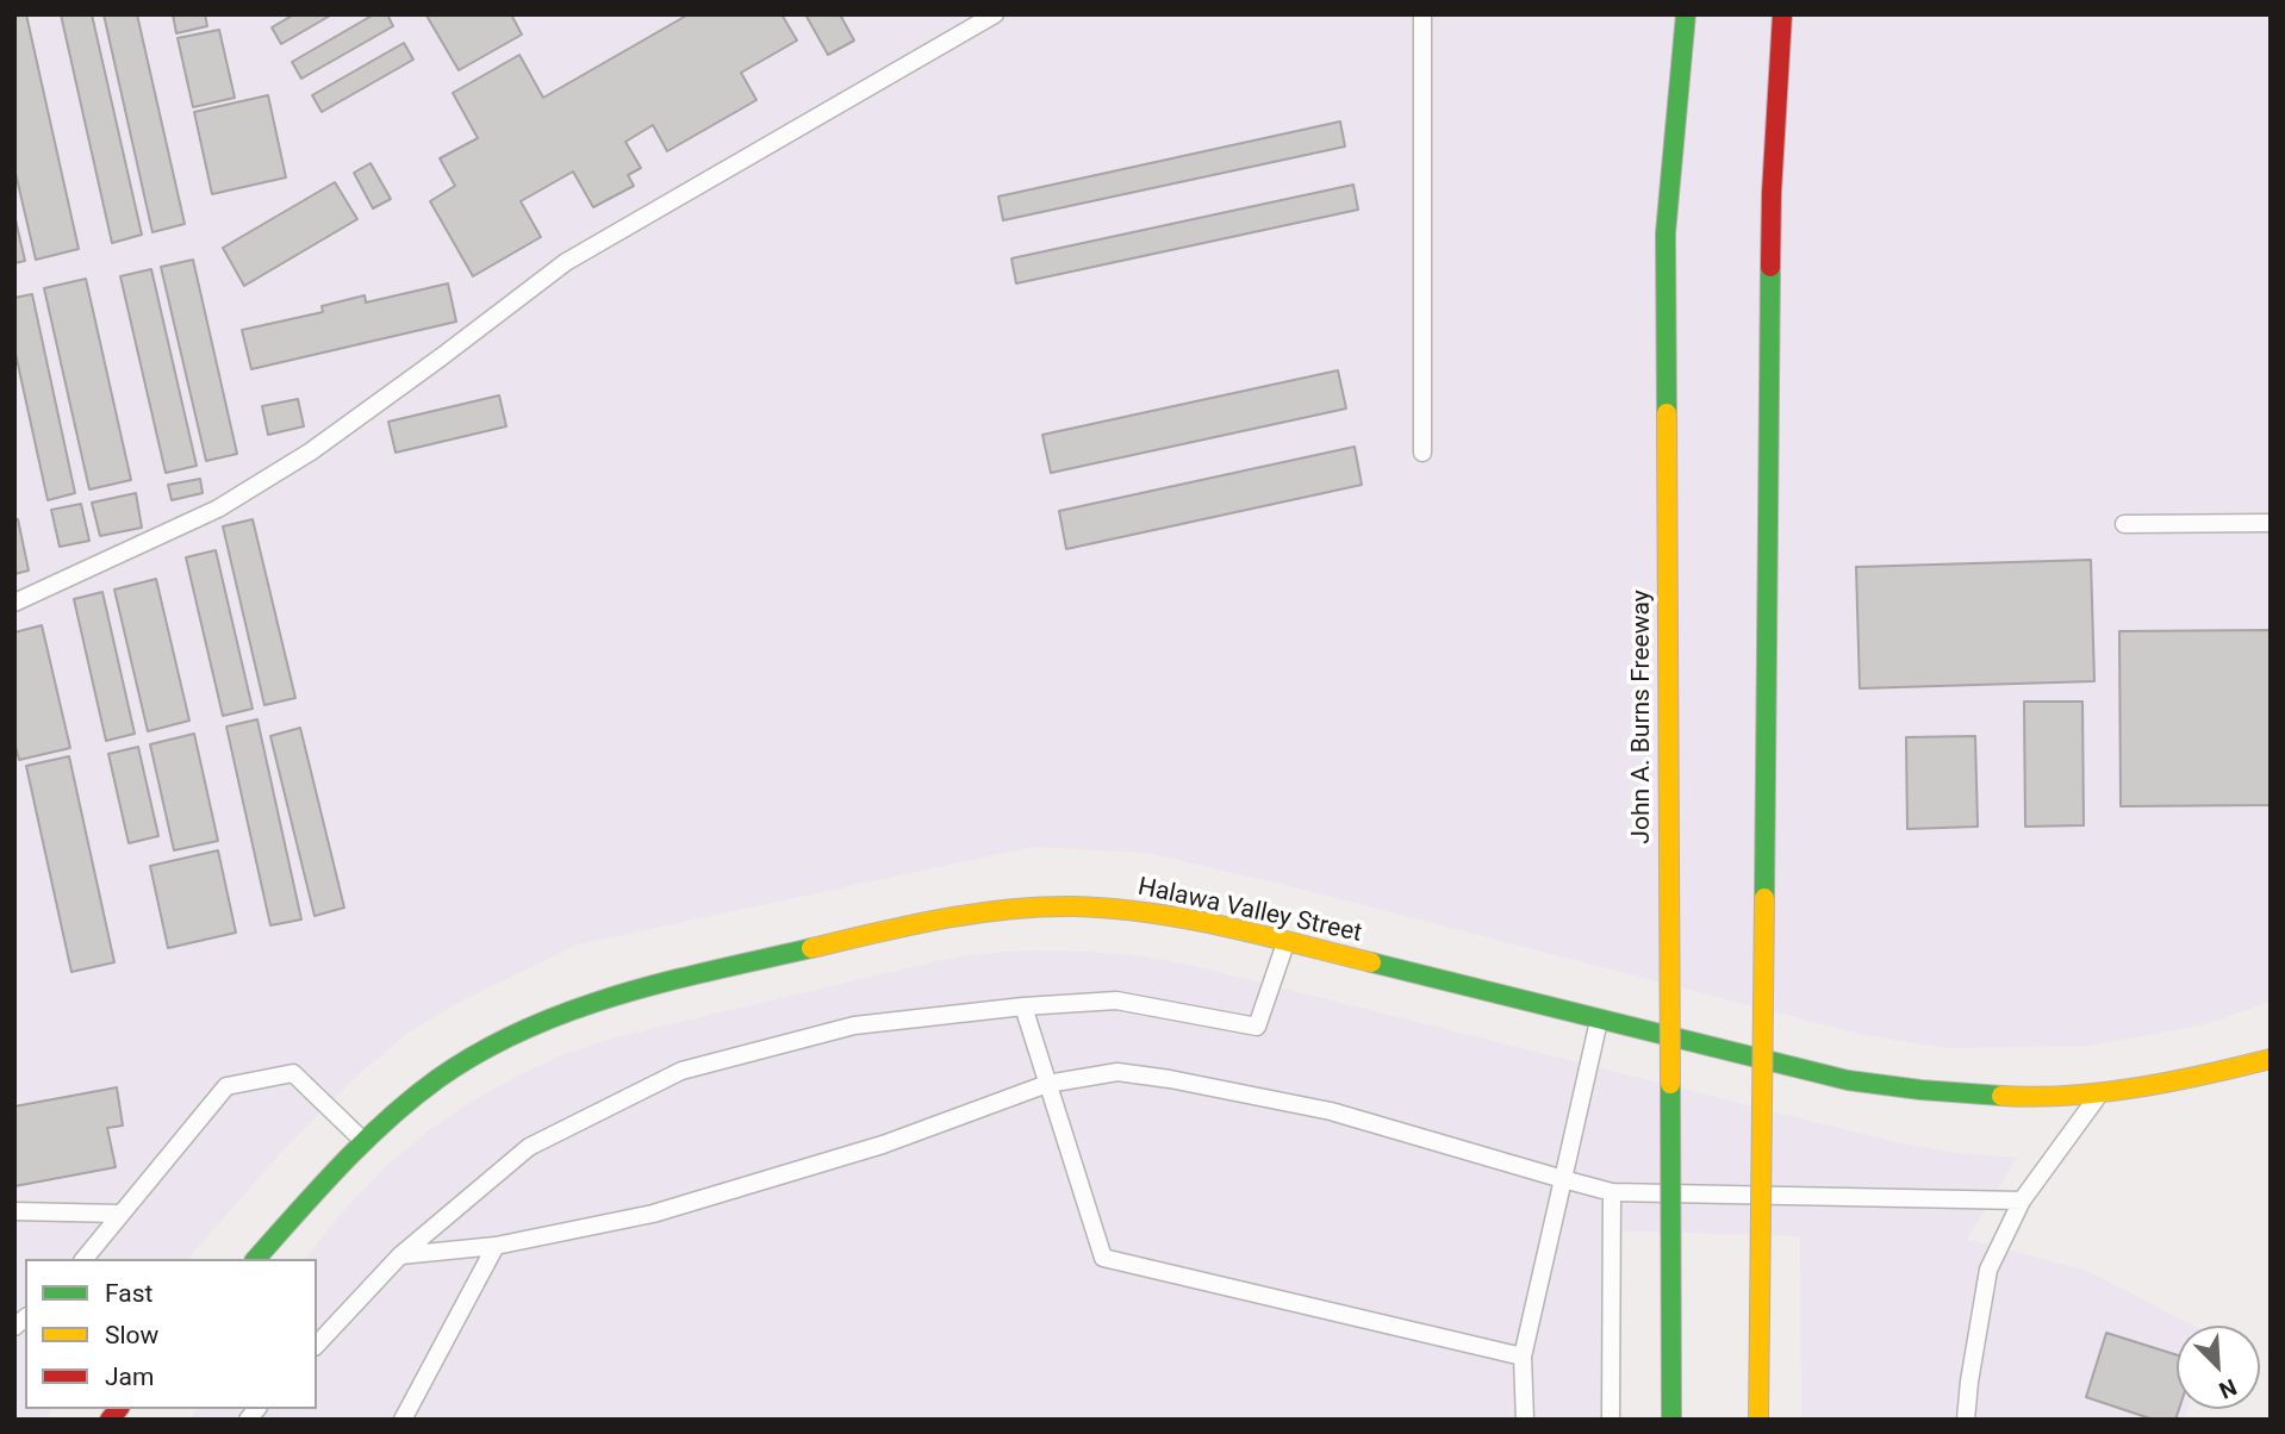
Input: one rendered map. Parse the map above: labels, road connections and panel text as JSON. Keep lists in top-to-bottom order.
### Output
{
  "streets": {
    "main road": ["John A. Burns Freeway", "Halawa Valley Street"]
  },
  "legend": ["Fast", "Slow", "Jam"],
  "north": "bottom right"
}
